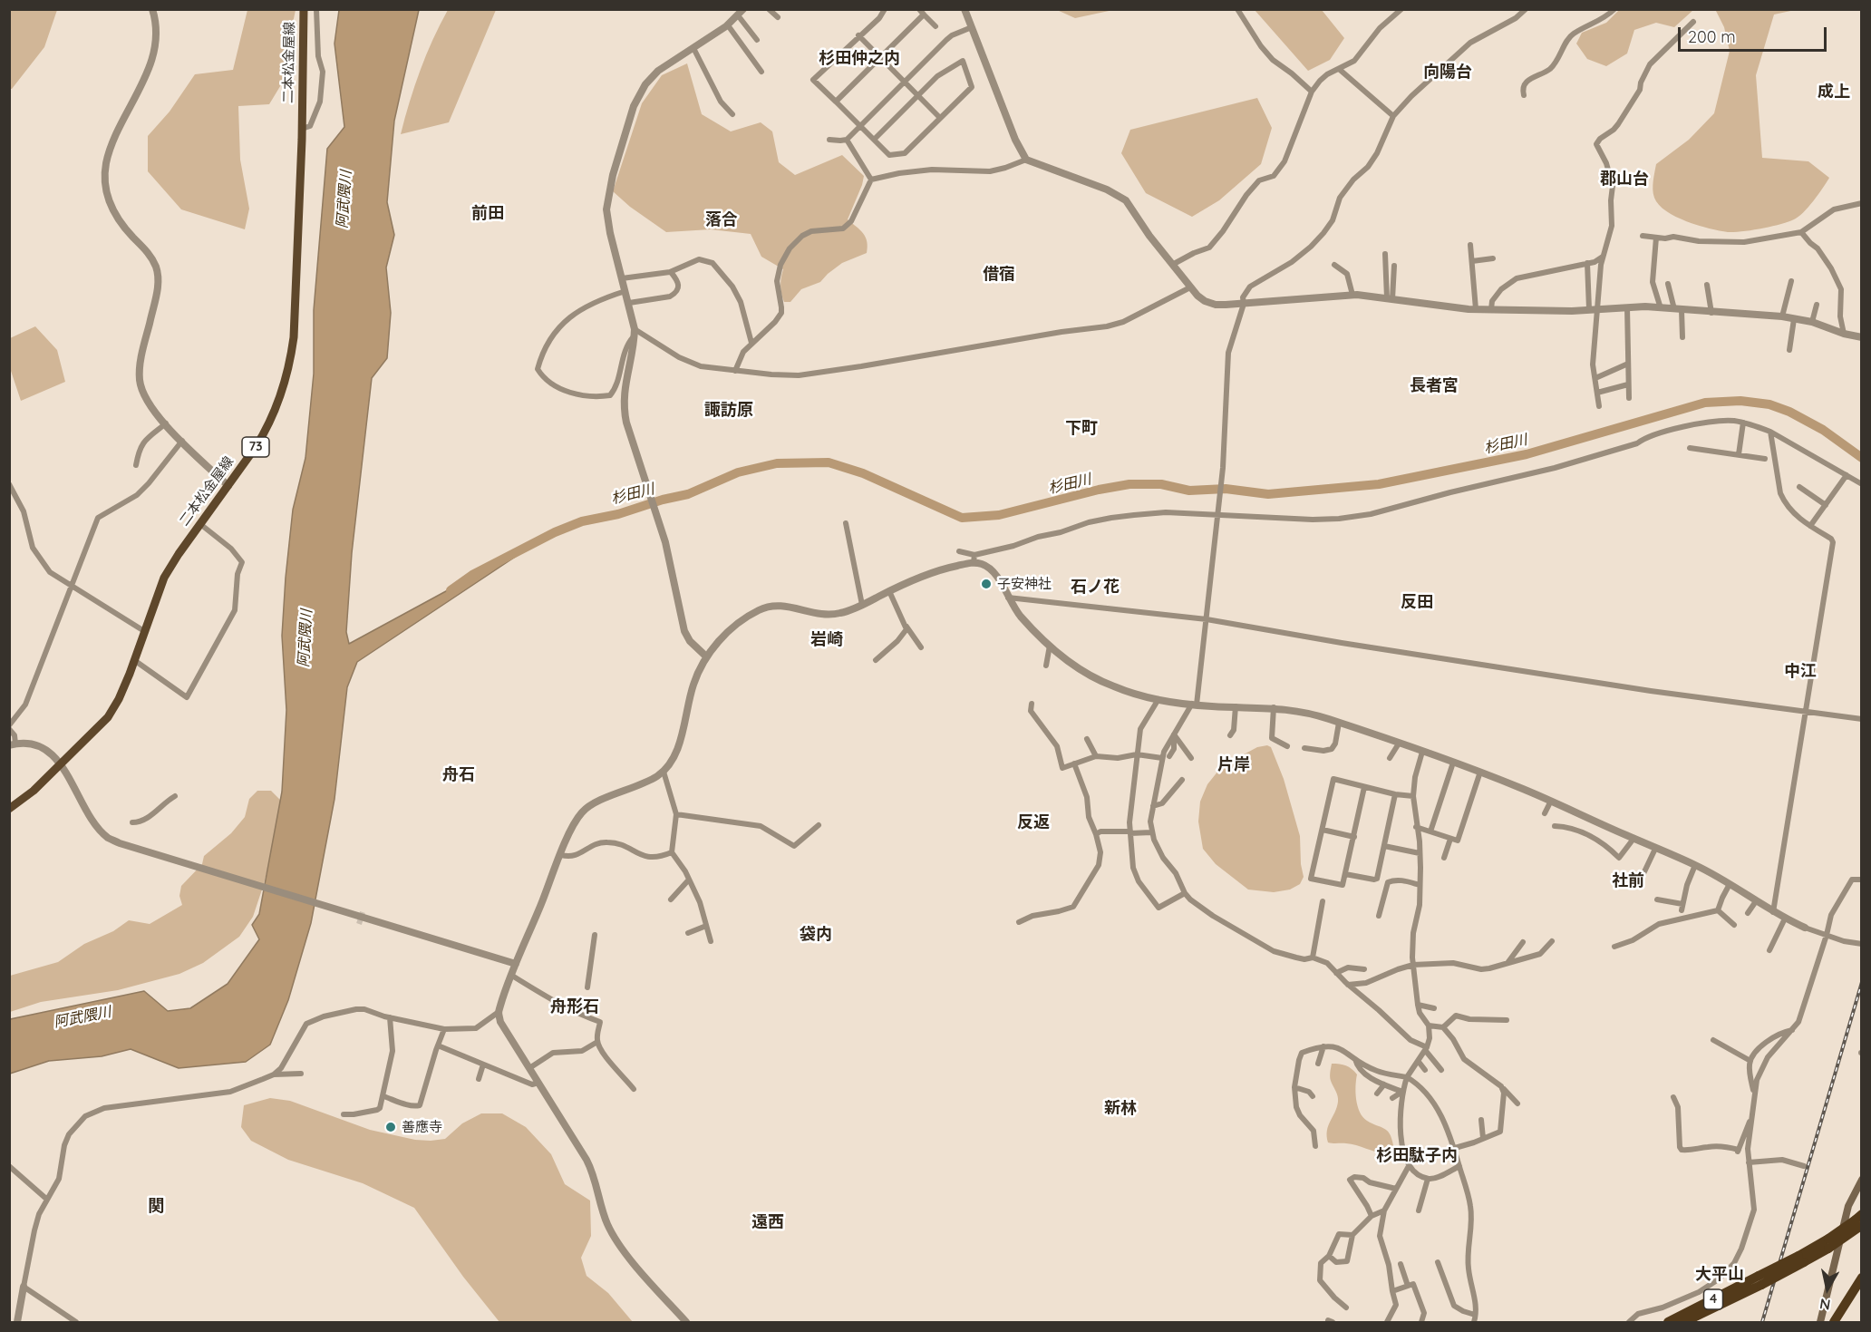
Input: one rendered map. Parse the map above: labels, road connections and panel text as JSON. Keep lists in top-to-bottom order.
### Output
{
  "streets": {
    "highway": ["4"],
    "main road": ["二本松金屋線", "73"]
  },
  "districts": [
    "杉田仲之内",
    "向陽台",
    "成上",
    "郡山台",
    "前田",
    "落合",
    "借宿",
    "長者宮",
    "諏訪原",
    "下町",
    "石ノ花",
    "反田",
    "岩崎",
    "中江",
    "片岸",
    "舟石",
    "反返",
    "社前",
    "袋内",
    "舟形石",
    "新林",
    "杉田駄子内",
    "関",
    "遠西",
    "大平山"
  ],
  "water": ["阿武隈川", "杉田川"],
  "places": ["子安神社", "善應寺"],
  "scale_bar": "200 m",
  "north": "bottom"
}
